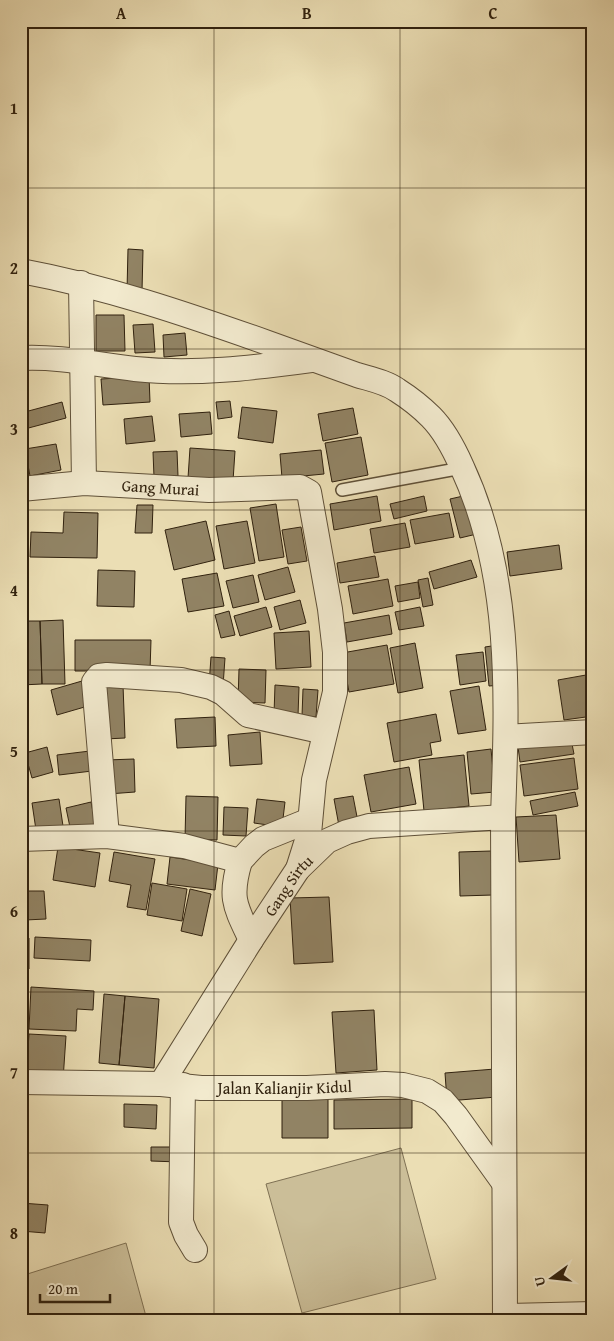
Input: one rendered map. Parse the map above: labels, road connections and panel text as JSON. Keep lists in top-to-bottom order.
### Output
{
  "streets": {
    "street": ["Gang Murai", "Gang Sirtu", "Jalan Kalianjir Kidul"]
  },
  "crossings": [
    ["Gang Sirtu", "Jalan Kalianjir Kidul"]
  ],
  "scale_bar": "20 m",
  "north": "left",
  "grid": {
    "columns": ["A", "B", "C"],
    "rows": [
      "1",
      "2",
      "3",
      "4",
      "5",
      "6",
      "7",
      "8"
    ]
  }
}
